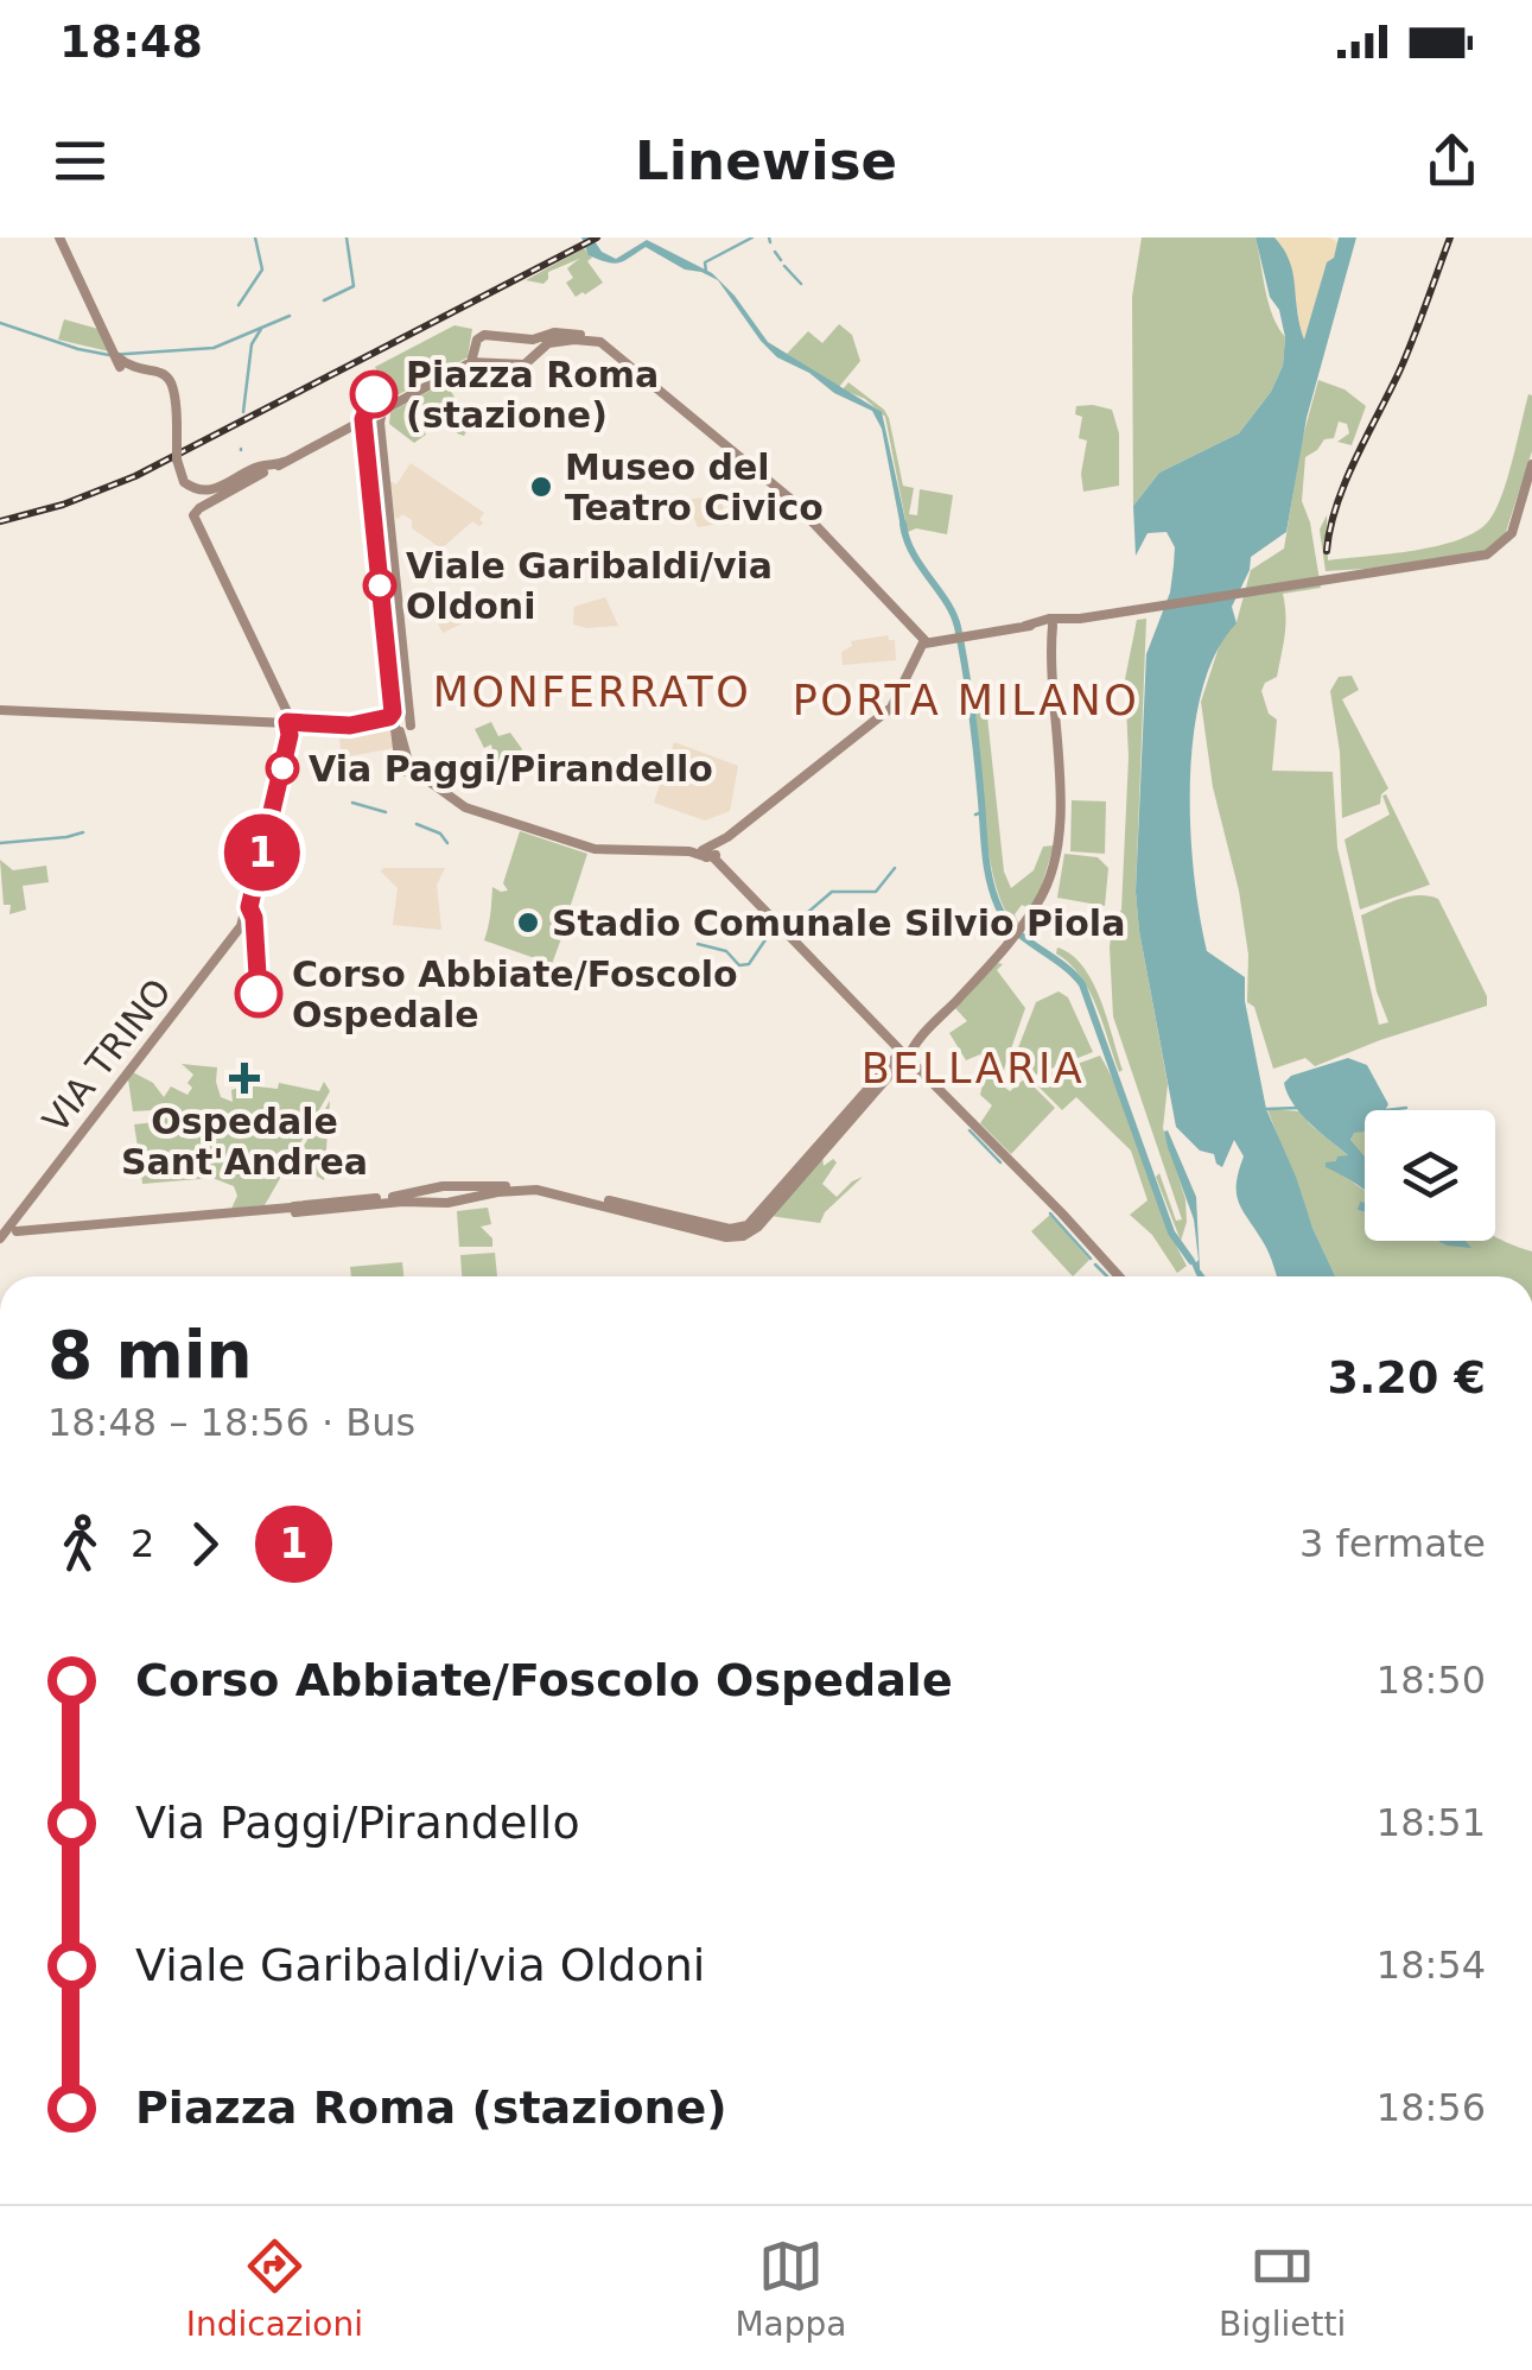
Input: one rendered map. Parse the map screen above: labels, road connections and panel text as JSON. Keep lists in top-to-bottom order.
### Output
{
  "streets": {
    "main road": ["VIA TRINO"]
  },
  "districts": ["MONFERRATO", "PORTA MILANO", "BELLARIA"],
  "places": {
    "other": [
      "Piazza Roma (stazione)",
      "Museo del Teatro Civico",
      "Viale Garibaldi/via Oldoni",
      "Via Paggi/Pirandello",
      "Stadio Comunale Silvio Piola",
      "Corso Abbiate/Foscolo Ospedale"
    ],
    "health": ["Ospedale Sant'Andrea"]
  },
  "lines": ["bus line 1"],
  "page": {
    "status": "18:48",
    "header": "Linewise",
    "on_map": "1",
    "heading": ["8 min", "18:48 – 18:56 · Bus", "3.20 €"],
    "legs": ["2", "1", "3 fermate"],
    "list": [
      {
        "name": "Corso Abbiate/Foscolo Ospedale",
        "value": "18:50"
      },
      {
        "name": "Via Paggi/Pirandello",
        "value": "18:51"
      },
      {
        "name": "Viale Garibaldi/via Oldoni",
        "value": "18:54"
      },
      {
        "name": "Piazza Roma (stazione)",
        "value": "18:56"
      }
    ],
    "tabs": ["Indicazioni", "Mappa", "Biglietti"]
  }
}
